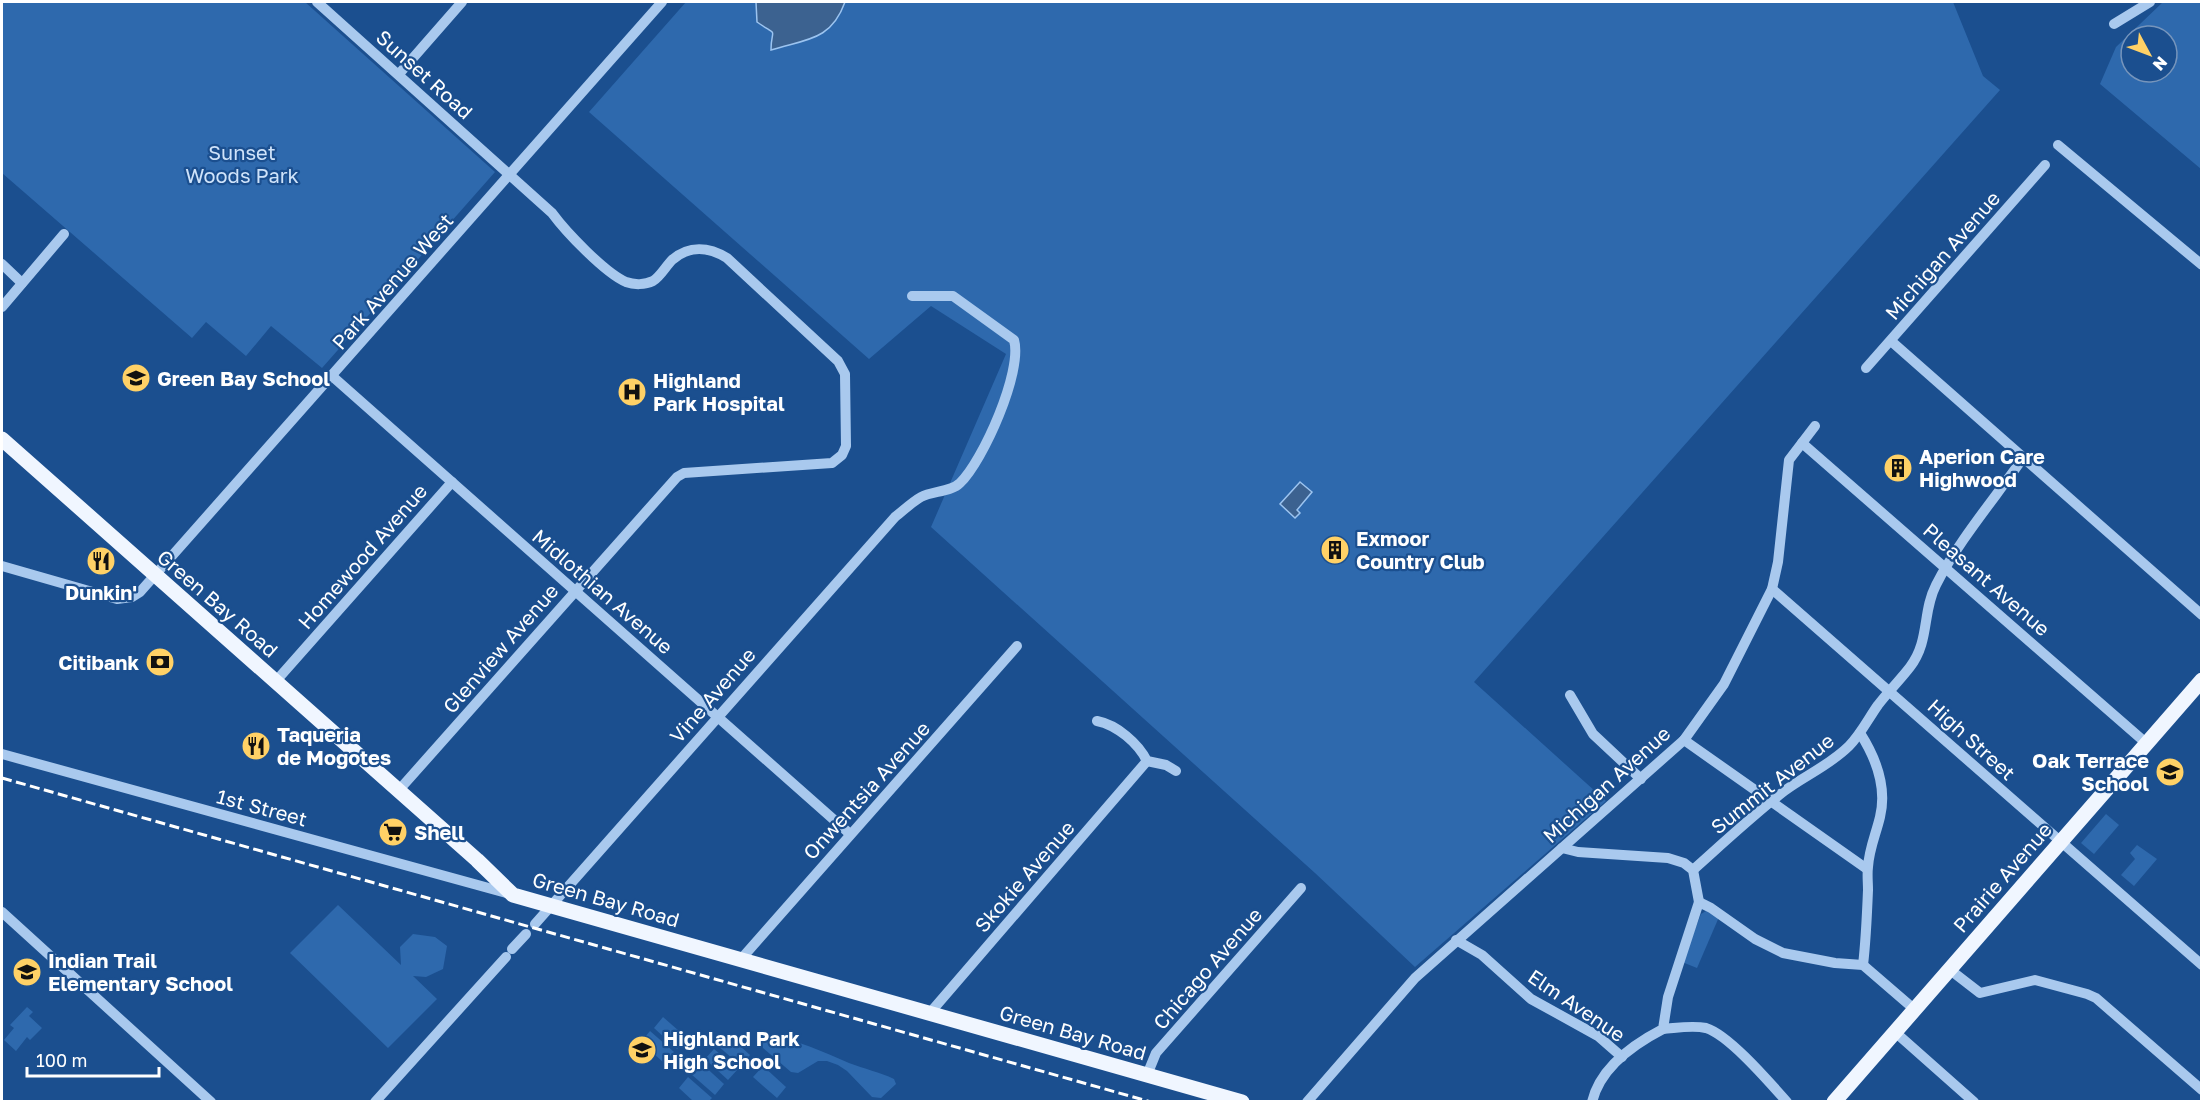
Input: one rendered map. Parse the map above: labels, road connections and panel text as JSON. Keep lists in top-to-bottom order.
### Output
{
  "streets": {
    "main road": ["Green Bay Road", "Prairie Avenue"],
    "street": [
      "Sunset Road",
      "Michigan Avenue",
      "Park Avenue West",
      "Homewood Avenue",
      "Pleasant Avenue",
      "Midlothian Avenue",
      "Glenview Avenue",
      "Vine Avenue",
      "High Street",
      "Summit Avenue",
      "Onwentsia Avenue",
      "1st Street",
      "Skokie Avenue",
      "Chicago Avenue",
      "Elm Avenue"
    ]
  },
  "crossings": [
    ["Sunset Road", "Park Avenue West"],
    ["Sunset Road", "Glenview Avenue"],
    ["Michigan Avenue", "Pleasant Avenue"],
    ["Michigan Avenue", "High Street"],
    ["Michigan Avenue", "Elm Avenue"],
    ["Park Avenue West", "Midlothian Avenue"],
    ["Park Avenue West", "Green Bay Road"],
    ["Park Avenue West", "Glenview Avenue"],
    ["Homewood Avenue", "Midlothian Avenue"],
    ["Homewood Avenue", "Green Bay Road"],
    ["Pleasant Avenue", "Summit Avenue"],
    ["Pleasant Avenue", "Prairie Avenue"],
    ["Midlothian Avenue", "Glenview Avenue"],
    ["Midlothian Avenue", "Vine Avenue"],
    ["Midlothian Avenue", "Onwentsia Avenue"],
    ["Green Bay Road", "Glenview Avenue"],
    ["Green Bay Road", "Vine Avenue"],
    ["Green Bay Road", "Onwentsia Avenue"],
    ["Green Bay Road", "1st Street"],
    ["Green Bay Road", "Skokie Avenue"],
    ["Green Bay Road", "Chicago Avenue"],
    ["High Street", "Summit Avenue"],
    ["High Street", "Prairie Avenue"]
  ],
  "parks": ["Sunset Woods Park"],
  "places": {
    "school or university": [
      "Green Bay School",
      "Oak Terrace School",
      "Indian Trail Elementary School",
      "Highland Park High School"
    ],
    "hospital": ["Highland Park Hospital"],
    "building": ["Aperion Care Highwood", "Exmoor Country Club"],
    "restaurant": ["Dunkin'", "Taqueria de Mogotes"],
    "bank": ["Citibank"],
    "supermarket": ["Shell"]
  },
  "scale_bar": "100 m",
  "north": "bottom right"
}
